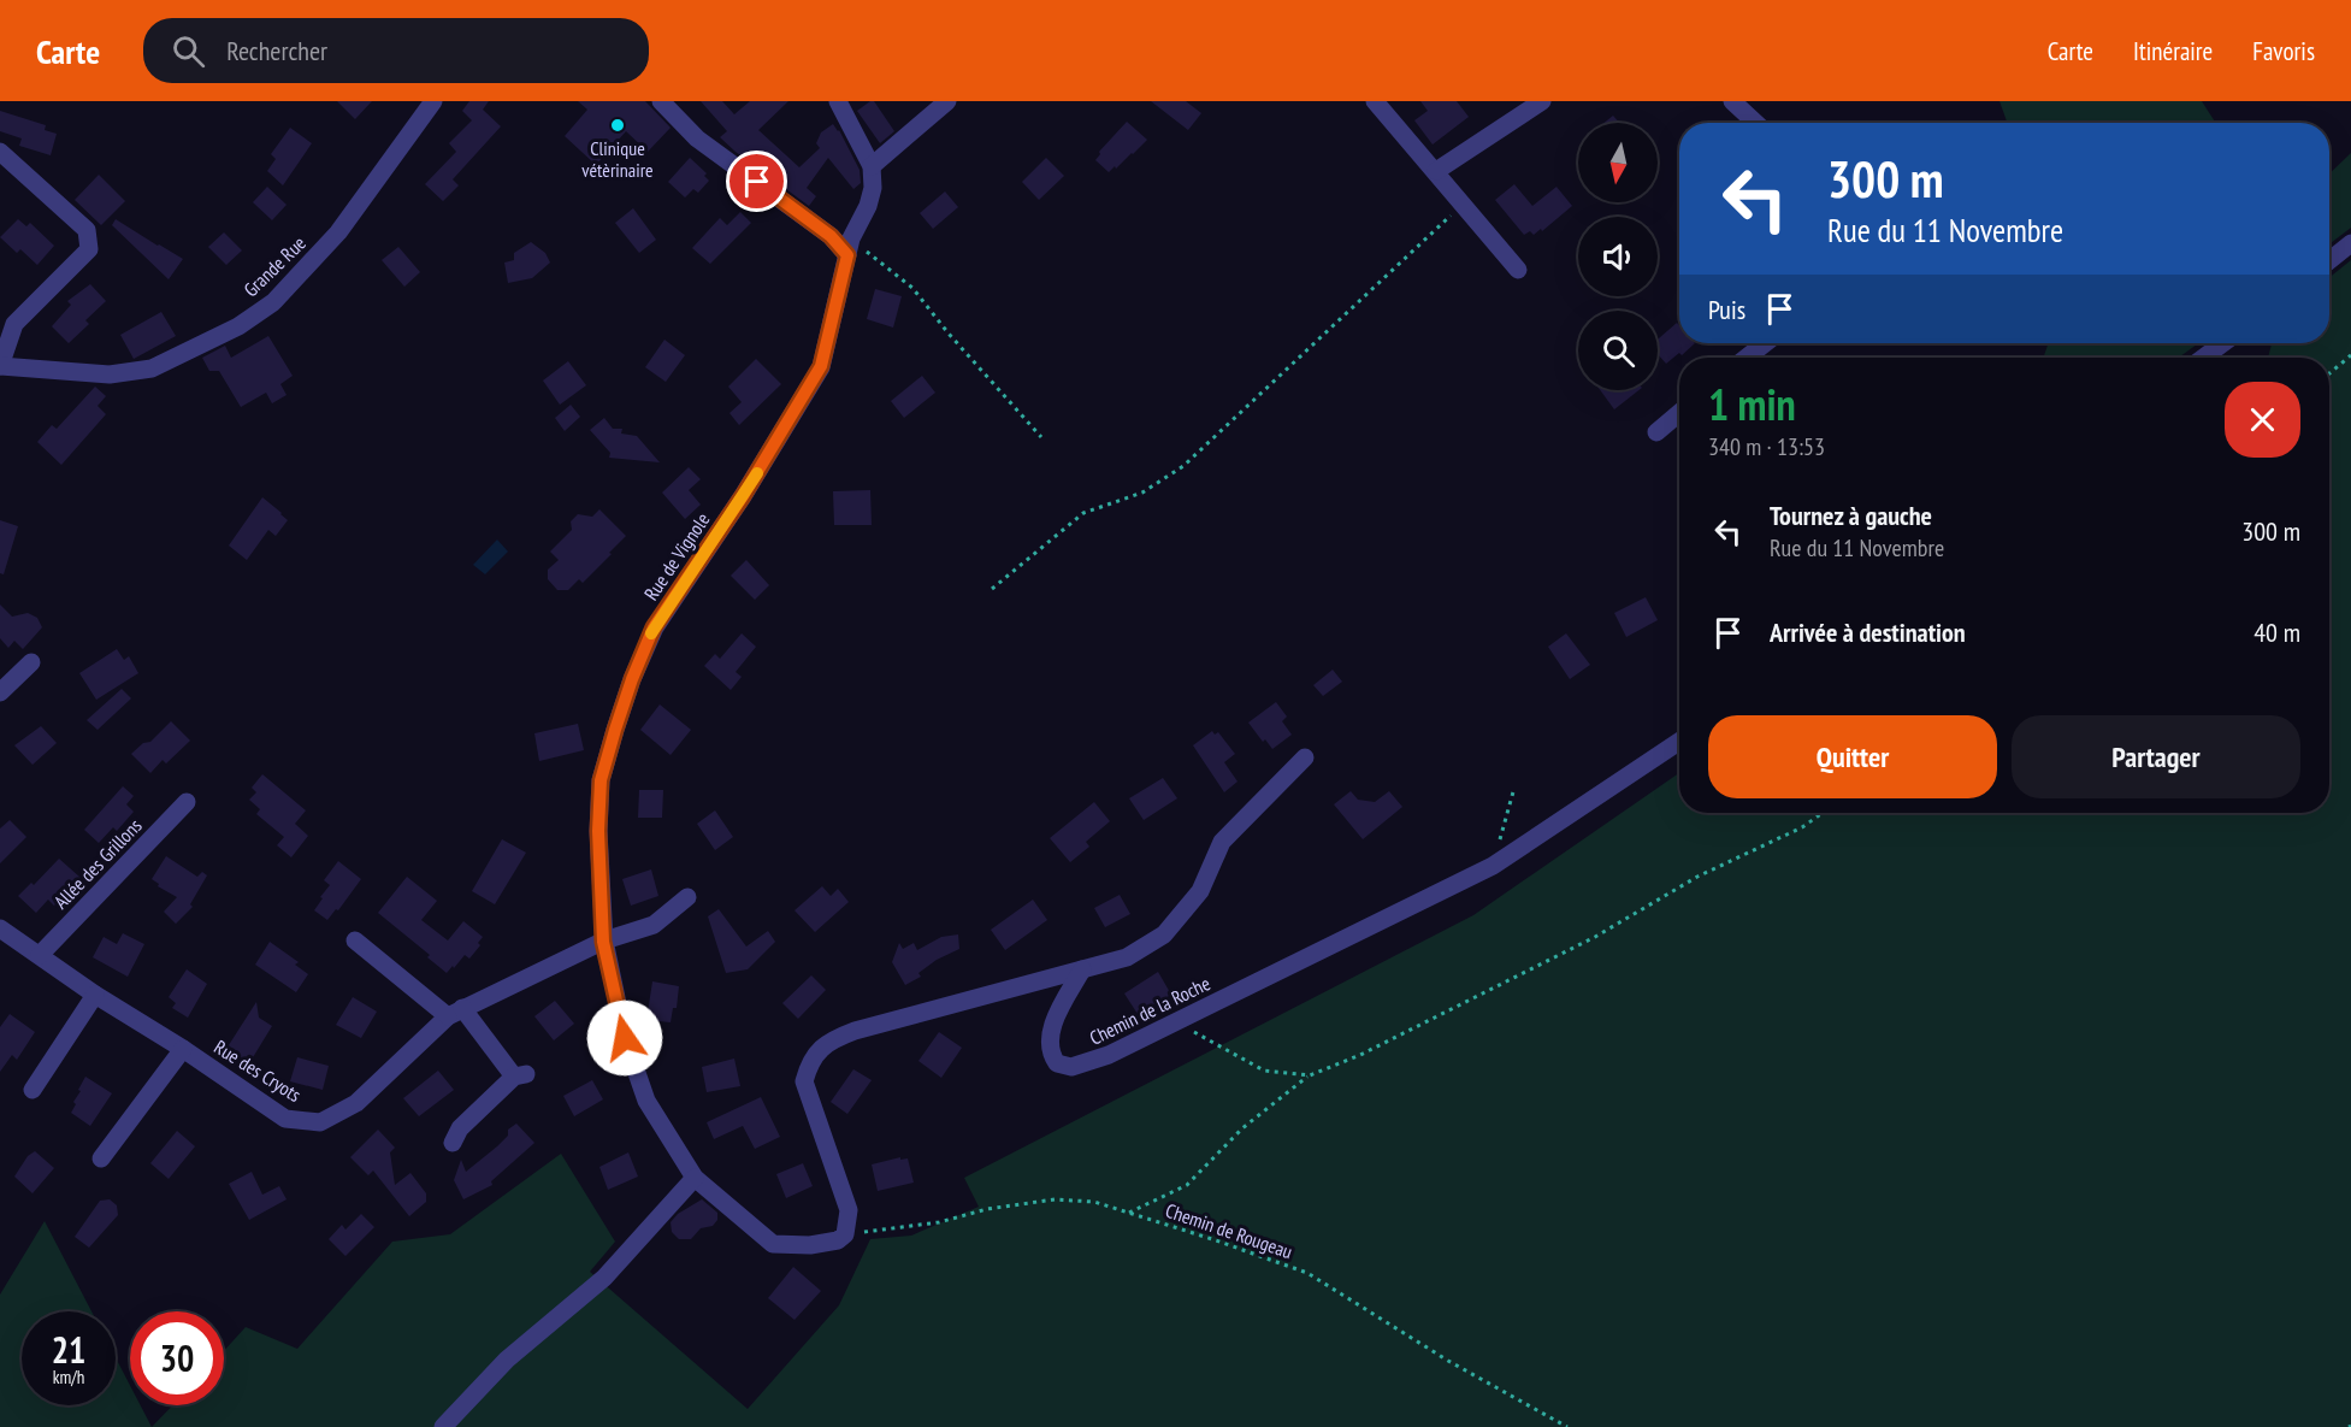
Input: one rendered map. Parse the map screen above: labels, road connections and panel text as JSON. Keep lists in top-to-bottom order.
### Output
{
  "streets": {
    "street": [
      "Grande Rue",
      "Rue de Vignole",
      "Allée des Grillons",
      "Chemin de la Roche",
      "Rue des Cryots"
    ],
    "path": ["Chemin de Rougeau"]
  },
  "crossings": [
    ["Rue de Vignole", "Rue des Cryots"],
    ["Allée des Grillons", "Rue des Cryots"]
  ],
  "places": ["Clinique vétèrinaire"],
  "north": "bottom",
  "page": {
    "header": "Carte",
    "search": "Rechercher",
    "nav": ["Carte", "Itinéraire", "Favoris"],
    "turn": ["300 m", "Rue du 11 Novembre"],
    "then": "Puis",
    "heading": ["1 min", "340 m · 13:53"],
    "list": [
      {
        "name": "Tournez à gauche",
        "note": "Rue du 11 Novembre",
        "value": "300 m"
      },
      {
        "name": "Arrivée à destination",
        "value": "40 m"
      }
    ],
    "buttons": ["Quitter", "Partager"],
    "speed": "21 km/h",
    "limit": "30"
  }
}
